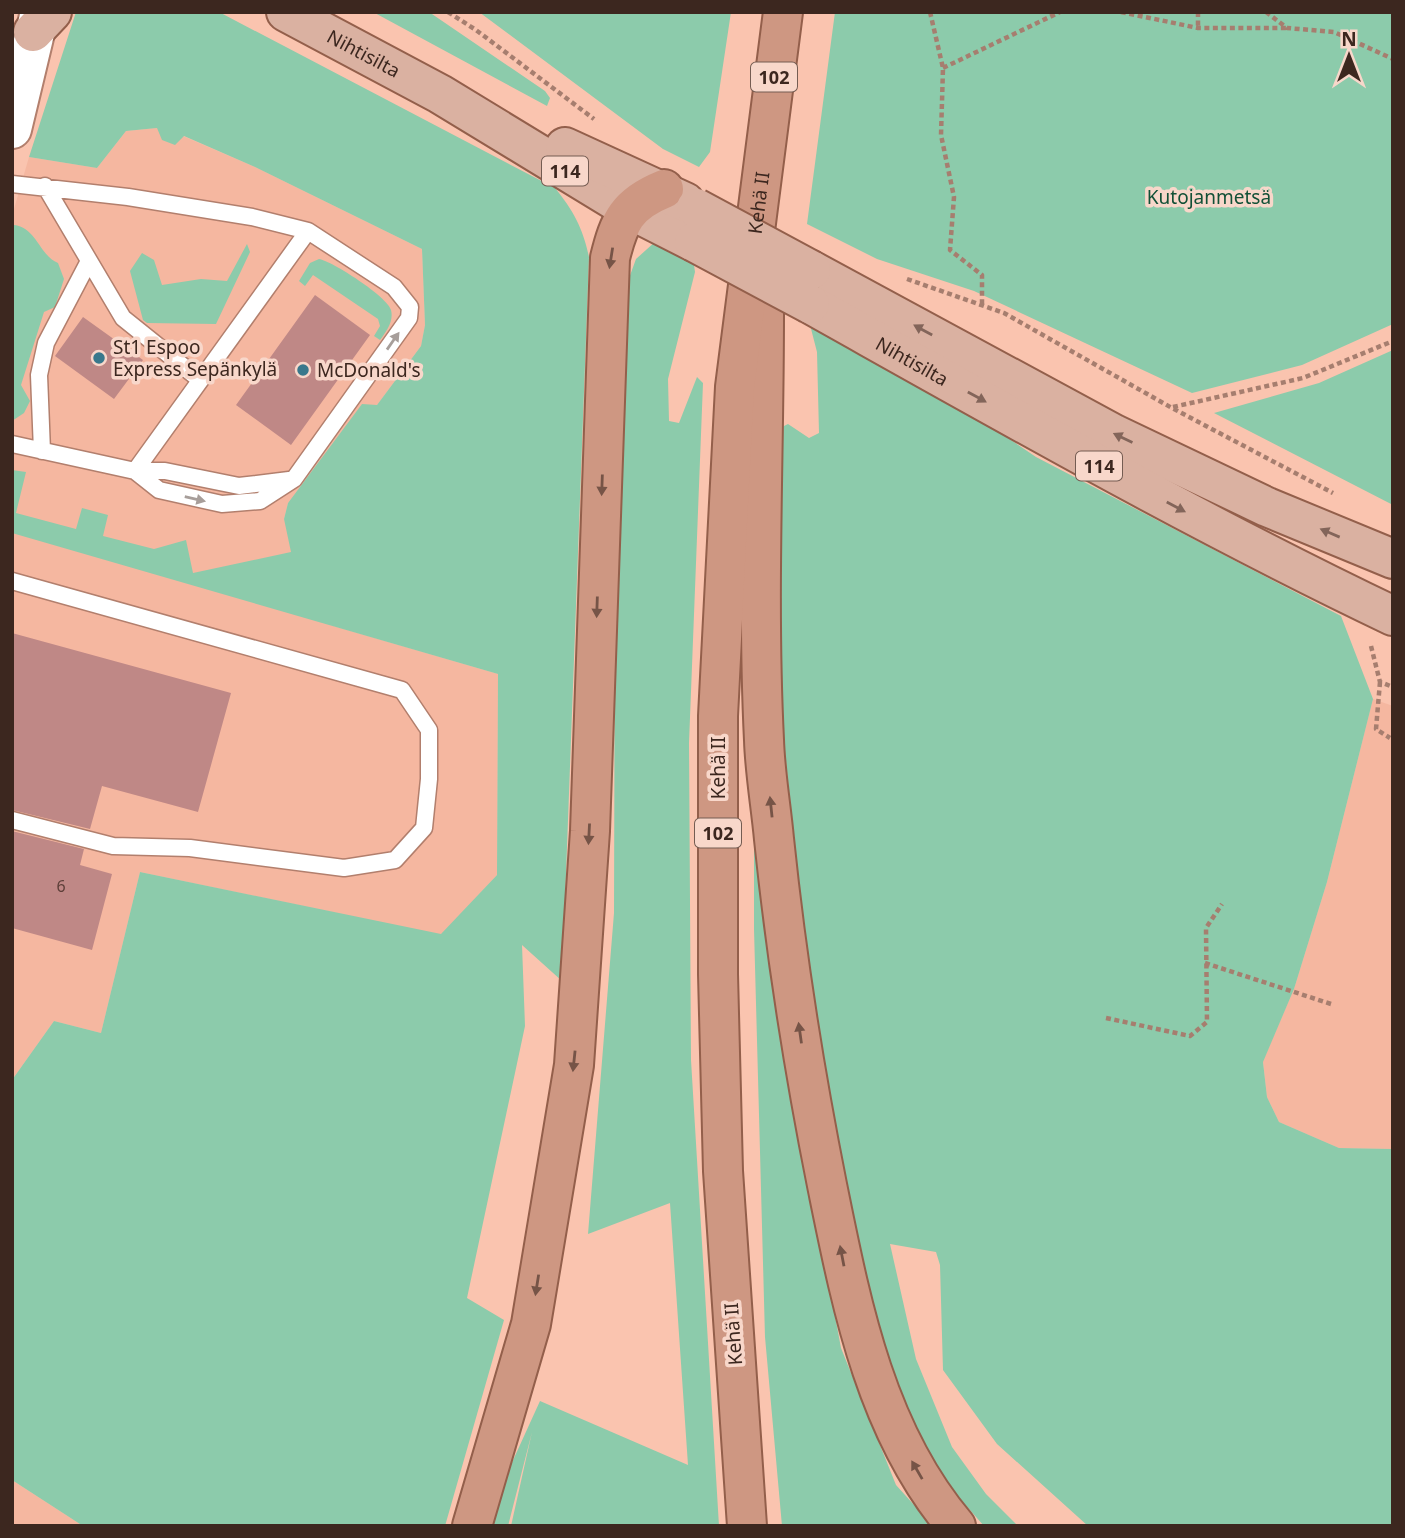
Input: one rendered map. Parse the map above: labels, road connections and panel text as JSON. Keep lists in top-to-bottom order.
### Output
{
  "streets": {
    "highway": ["102", "Kehä II"],
    "main road": ["Nihtisilta", "114"]
  },
  "parks": ["Kutojanmetsä"],
  "places": ["St1 Espoo Express Sepänkylä", "McDonald's"],
  "house_numbers": ["6"],
  "north": "top"
}
